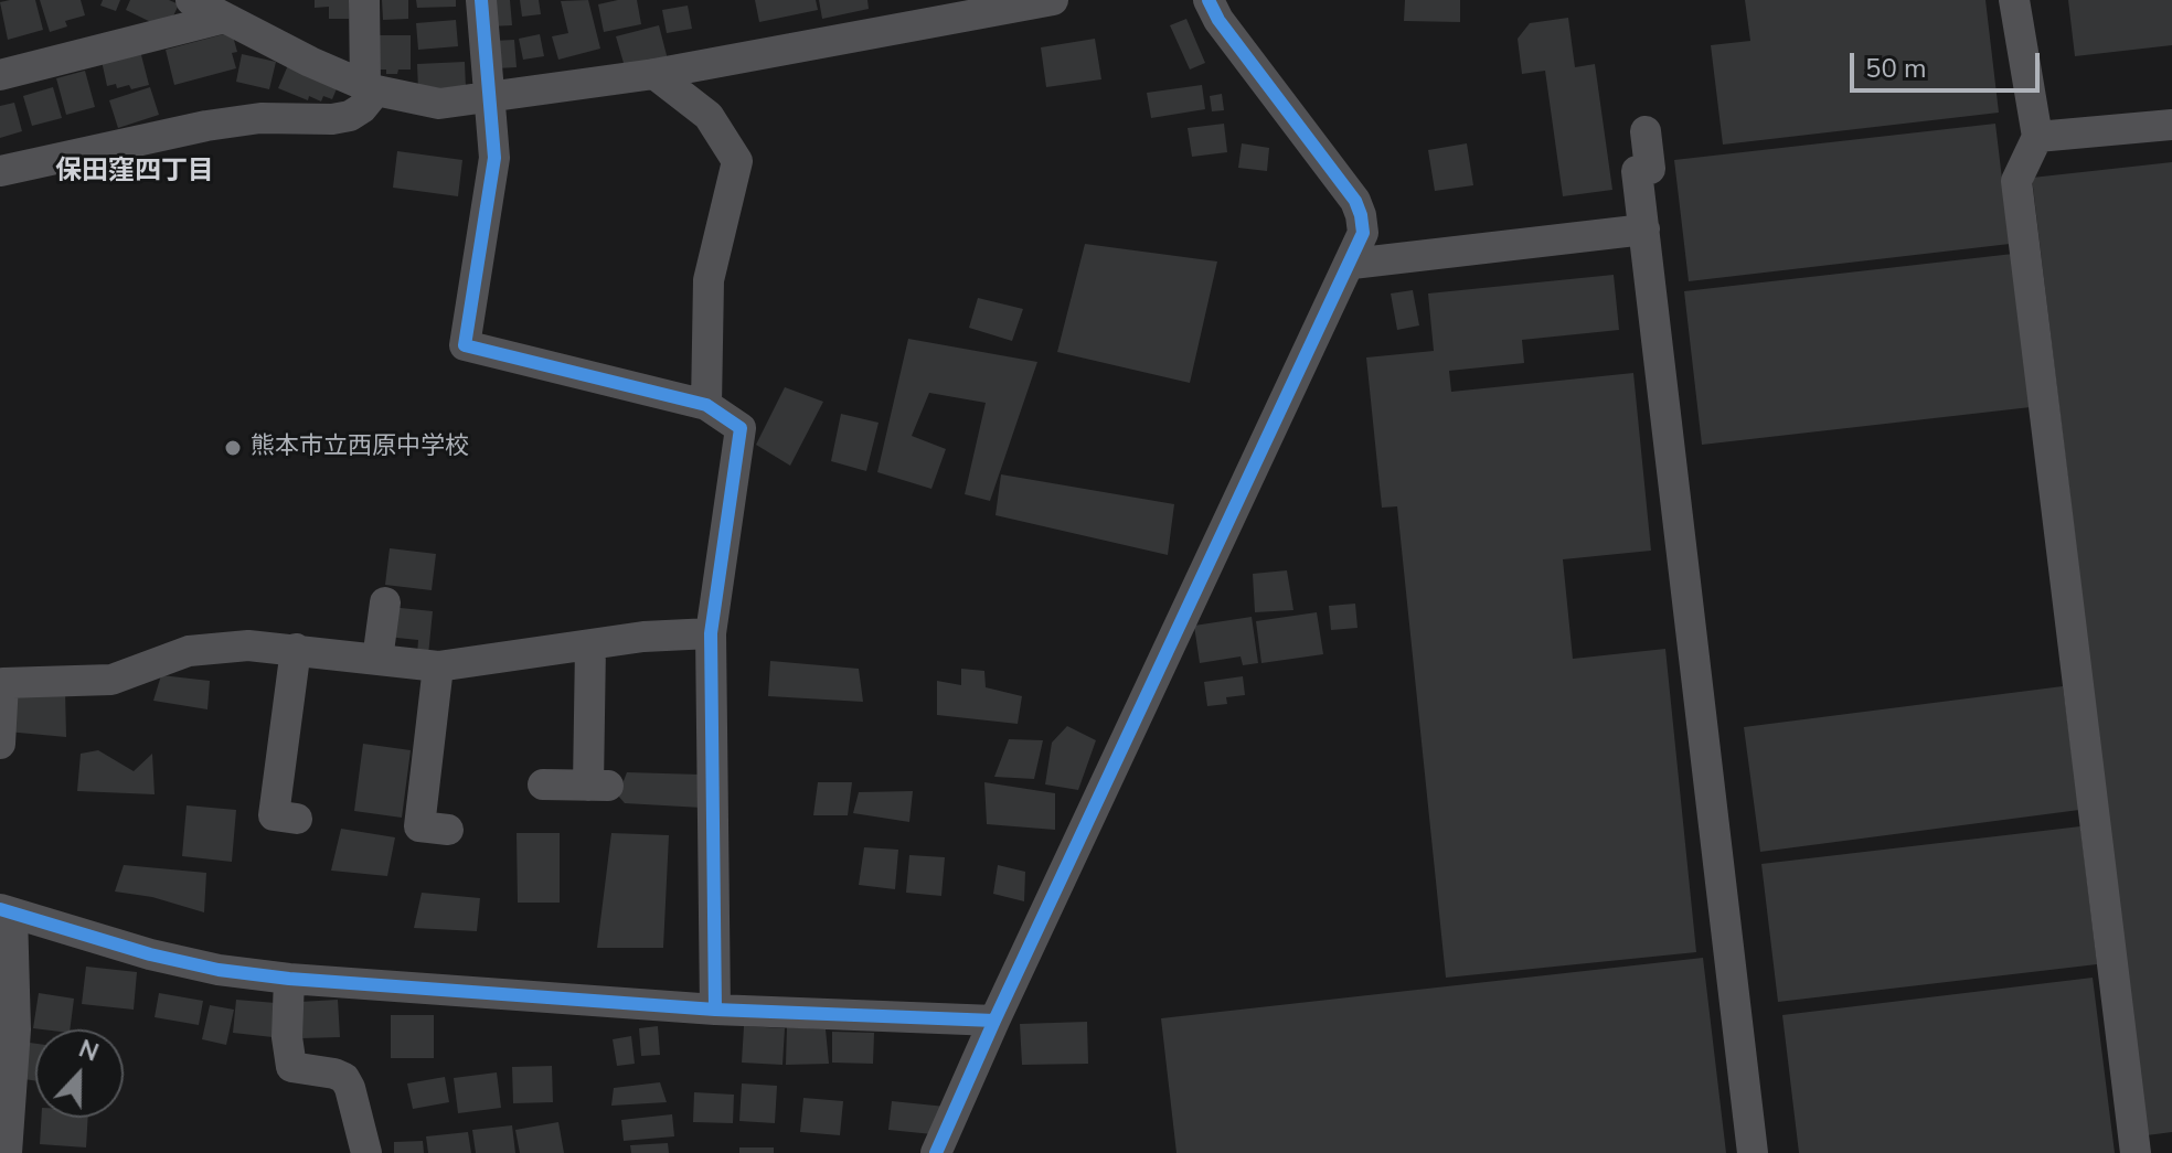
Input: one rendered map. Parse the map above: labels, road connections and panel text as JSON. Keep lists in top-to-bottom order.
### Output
{
  "districts": ["保田窪四丁目"],
  "places": ["熊本市立西原中学校"],
  "scale_bar": "50 m",
  "north": "top"
}
